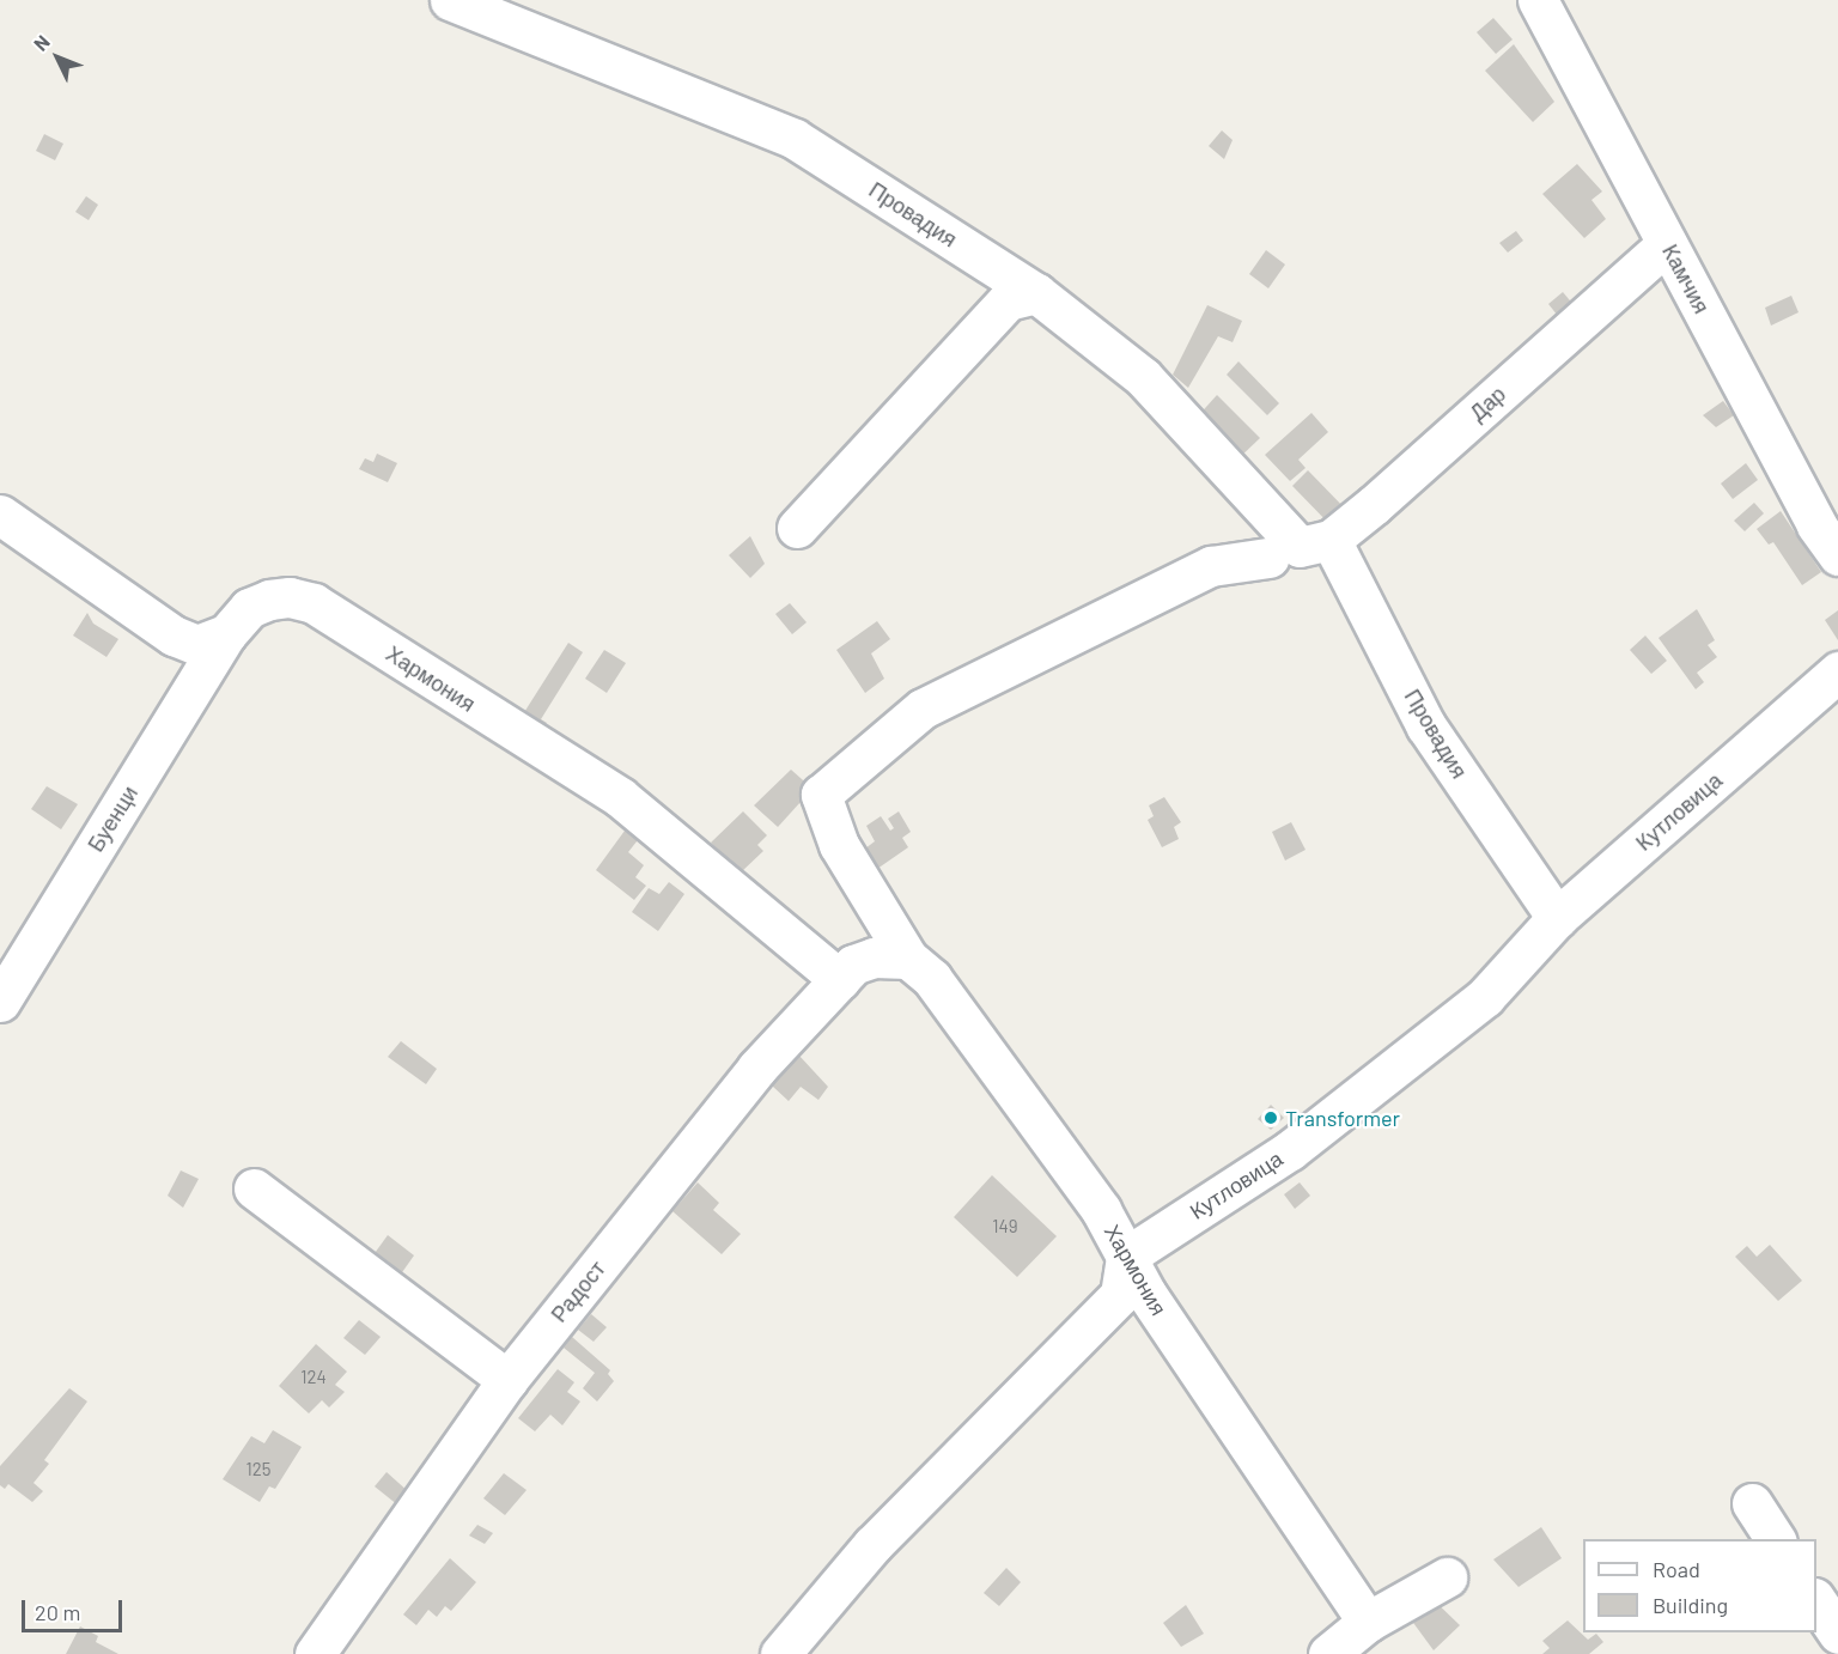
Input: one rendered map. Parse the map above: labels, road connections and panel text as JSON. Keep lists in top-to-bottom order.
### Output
{
  "streets": {
    "street": [
      "Провадия",
      "Камчия",
      "Дар",
      "Хармония",
      "Кутловица",
      "Буенци",
      "Радост"
    ]
  },
  "crossings": [
    ["Провадия", "Дар"],
    ["Провадия", "Хармония"],
    ["Провадия", "Кутловица"],
    ["Камчия", "Дар"],
    ["Дар", "Хармония"],
    ["Хармония", "Кутловица"],
    ["Хармония", "Буенци"],
    ["Хармония", "Радост"]
  ],
  "places": ["Transformer"],
  "house_numbers": ["149", "124", "125"],
  "legend": ["Road", "Building"],
  "scale_bar": "20 m",
  "north": "top left"
}
